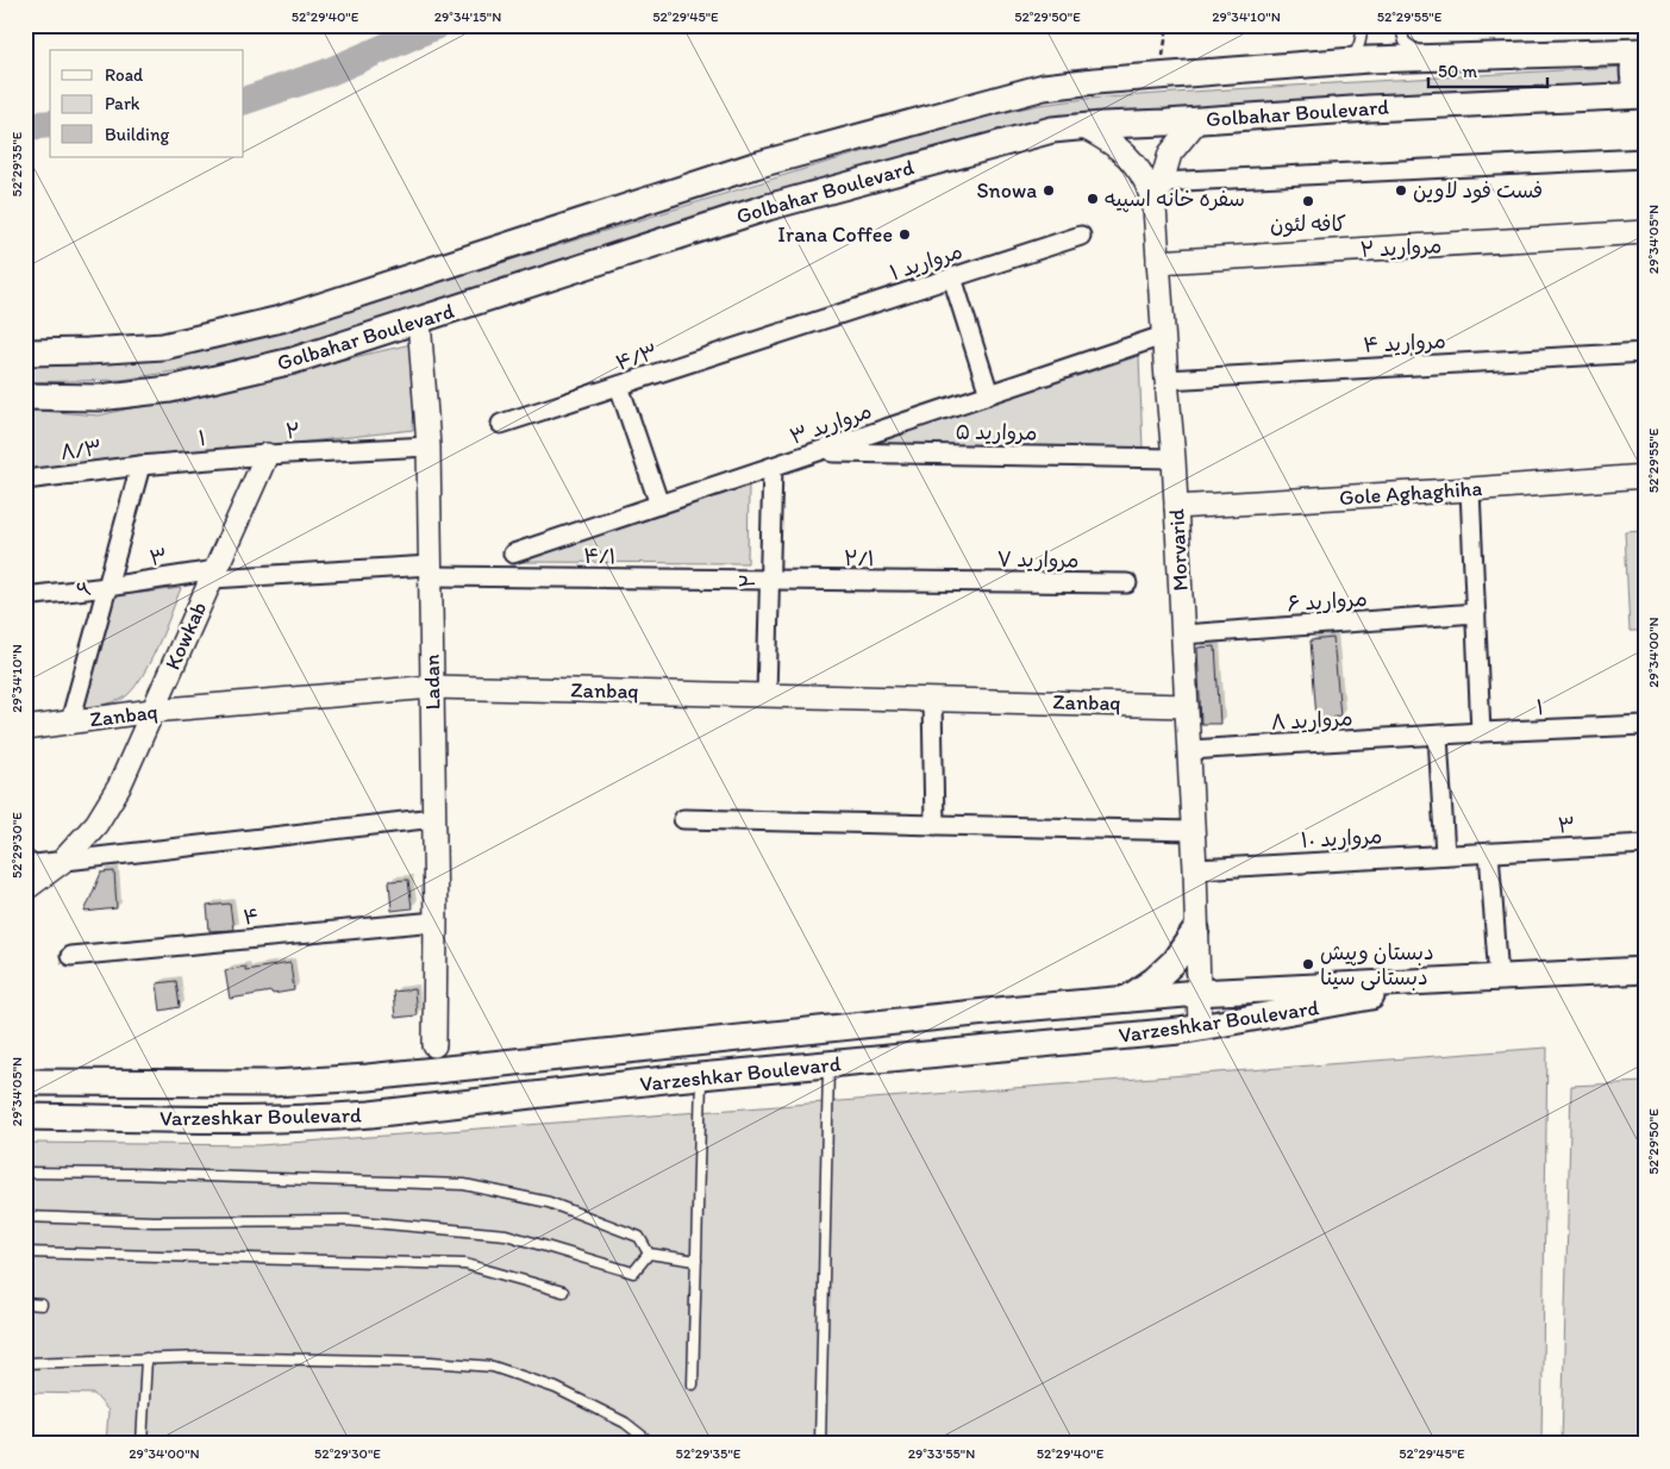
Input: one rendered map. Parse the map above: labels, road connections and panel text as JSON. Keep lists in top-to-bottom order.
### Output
{
  "streets": {
    "main road": ["Golbahar Boulevard", "Varzeshkar Boulevard"],
    "street": [
      "مروارید ۲",
      "مروارید ۱",
      "مروارید ۴",
      "۴/۳",
      "مروارید ۳",
      "۲",
      "مروارید ۵",
      "۱",
      "۸/۳",
      "Gole Aghaghiha",
      "Morvarid",
      "۴/۱",
      "۳",
      "۲/۱",
      "مروارید ۷",
      "۶",
      "مروارید ۶",
      "Kowkab",
      "Ladan",
      "Zanbaq",
      "مروارید ۸",
      "مروارید ۱۰",
      "۴"
    ]
  },
  "crossings": [
    ["Golbahar Boulevard", "Morvarid"],
    ["Golbahar Boulevard", "Ladan"],
    ["مروارید ۲", "Morvarid"],
    ["مروارید ۱", "۴/۳"],
    ["مروارید ۴", "Morvarid"],
    ["مروارید ۳", "۲"],
    ["مروارید ۳", "مروارید ۵"],
    ["مروارید ۳", "Morvarid"],
    ["۲", "۱"],
    ["۲", "۴/۱"],
    ["۲", "۲/۱"],
    ["۲", "Kowkab"],
    ["۲", "Ladan"],
    ["۲", "Zanbaq"],
    ["مروارید ۵", "Morvarid"],
    ["۱", "۸/۳"],
    ["۱", "۶"],
    ["۱", "Kowkab"],
    ["۱", "مروارید ۸"],
    ["۸/۳", "۶"],
    ["Gole Aghaghiha", "Morvarid"],
    ["Morvarid", "مروارید ۶"],
    ["Morvarid", "Zanbaq"],
    ["Morvarid", "مروارید ۸"],
    ["Morvarid", "مروارید ۱۰"],
    ["Morvarid", "Varzeshkar Boulevard"],
    ["۴/۱", "۲/۱"],
    ["۴/۱", "Ladan"],
    ["۳", "۶"],
    ["۳", "Kowkab"],
    ["۳", "مروارید ۱۰"],
    ["۲/۱", "مروارید ۷"],
    ["۶", "Zanbaq"],
    ["Kowkab", "Zanbaq"],
    ["Ladan", "Zanbaq"],
    ["Ladan", "۴"]
  ],
  "places": [
    "Snowa",
    "فست فود لاوین",
    "سفره خانه اسپیه",
    "کافه لئون",
    "Irana Coffee",
    "دبستان وپیش دبستانی سینا"
  ],
  "legend": ["Road", "Park", "Building"],
  "scale_bar": "50 m",
  "coordinates": [
    "52°29'40\"E",
    "29°34'15\"N",
    "52°29'45\"E",
    "52°29'50\"E",
    "29°34'10\"N",
    "52°29'55\"E",
    "52°29'35\"E",
    "29°34'05\"N",
    "29°34'00\"N",
    "52°29'30\"E",
    "29°33'55\"N"
  ]
}
